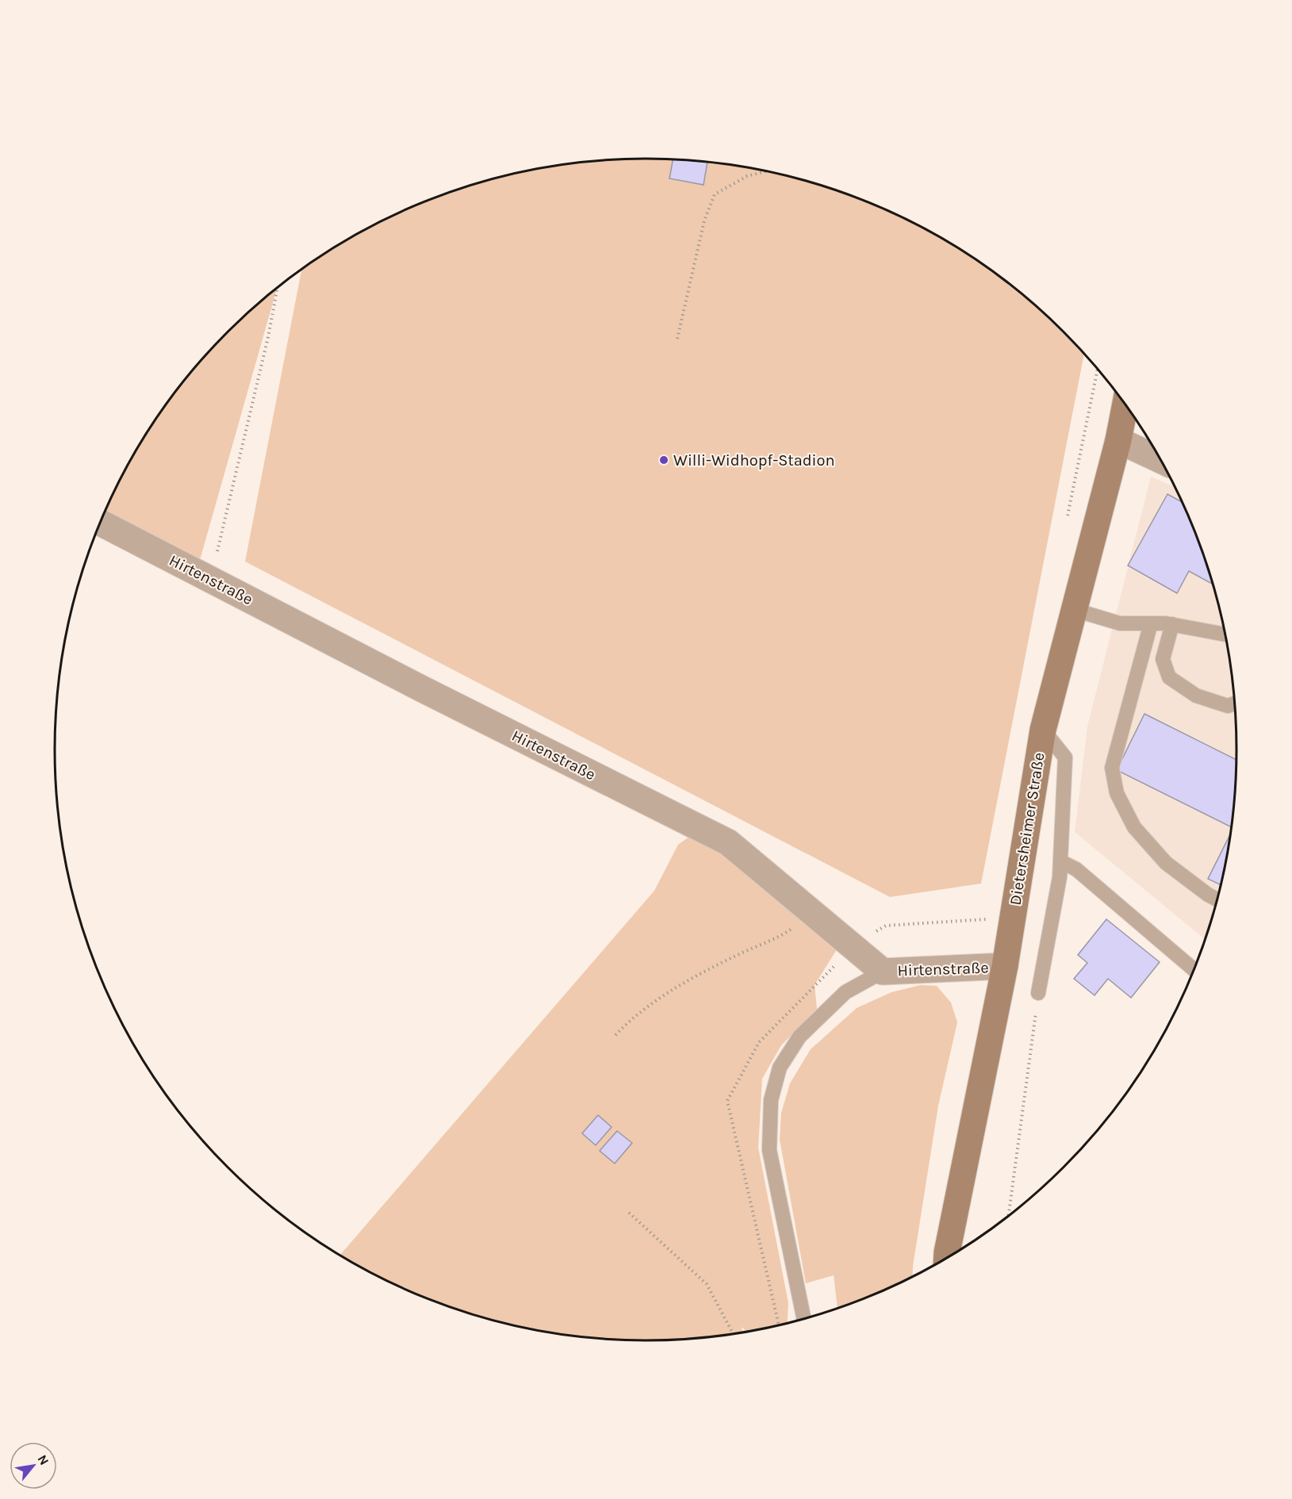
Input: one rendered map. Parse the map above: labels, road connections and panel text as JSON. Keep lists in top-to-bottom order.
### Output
{
  "streets": {
    "street": ["Hirtenstraße", "Dietersheimer Straße"]
  },
  "crossings": [
    ["Hirtenstraße", "Dietersheimer Straße"]
  ],
  "places": ["Willi-Widhopf-Stadion"],
  "north": "top right"
}
